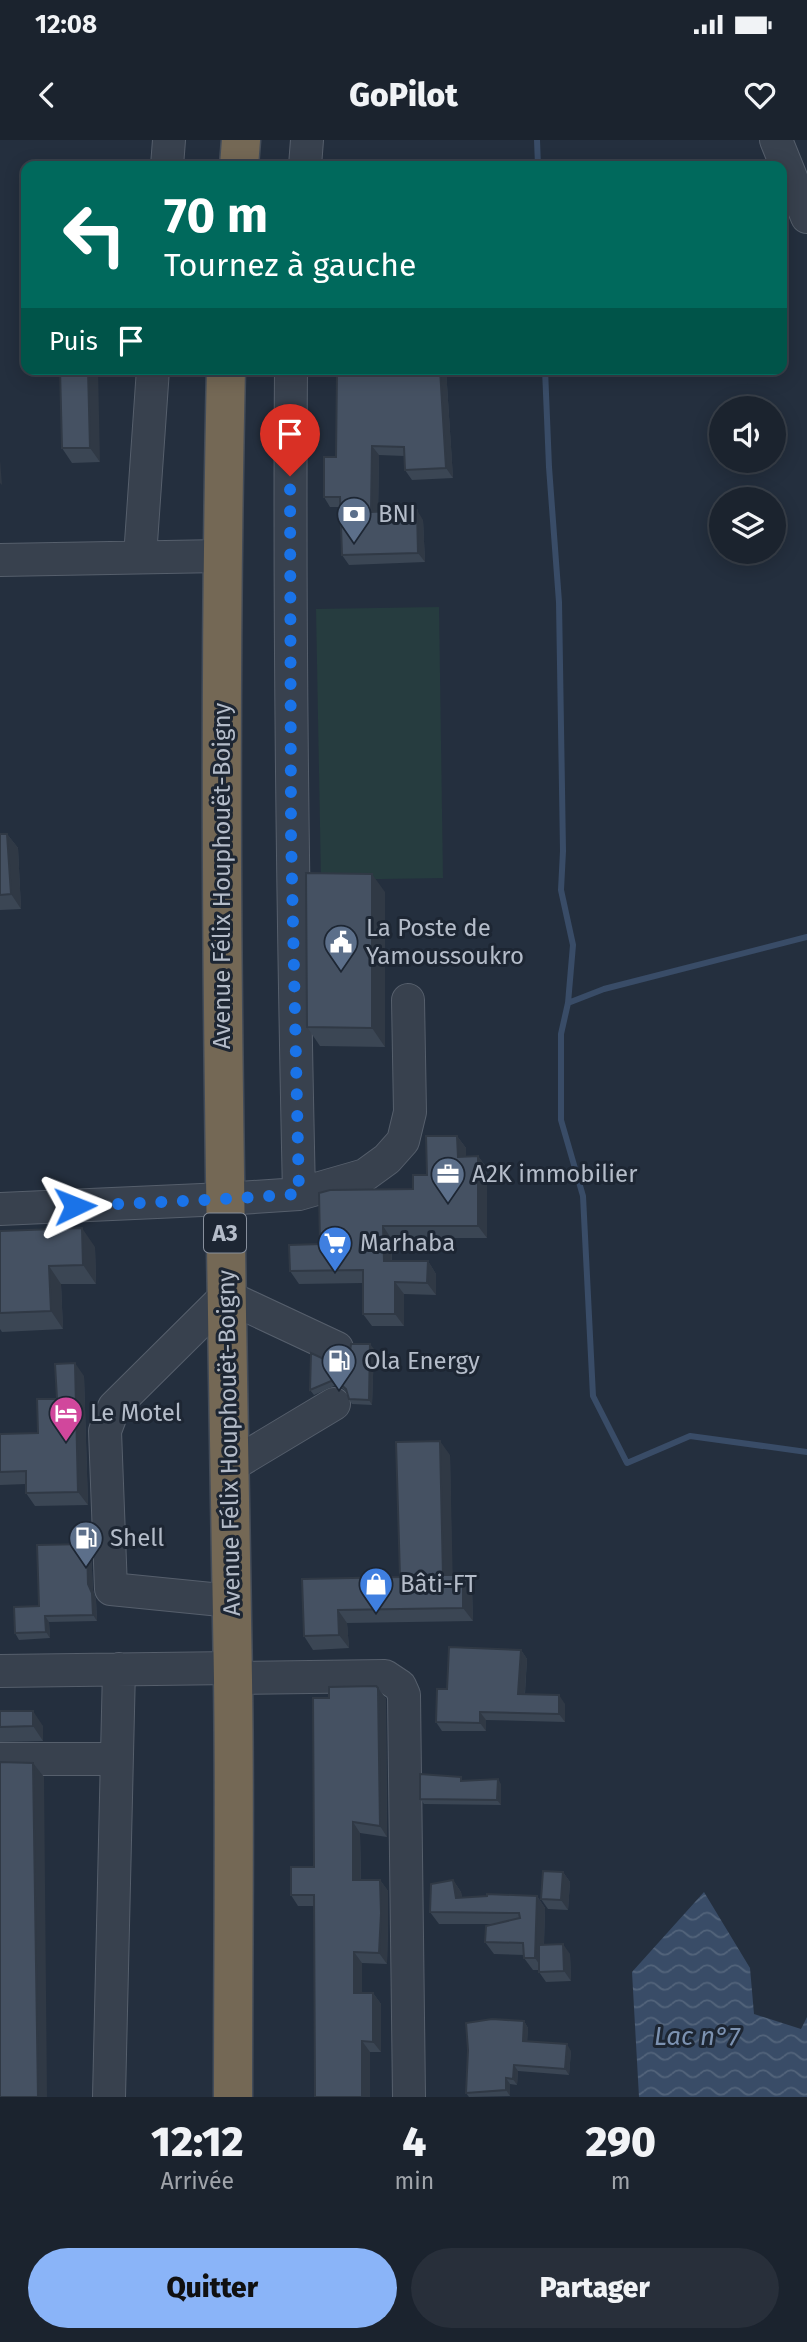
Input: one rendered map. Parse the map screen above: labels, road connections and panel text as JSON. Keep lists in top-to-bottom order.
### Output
{
  "streets": {
    "highway": ["Avenue Félix Houphouët-Boigny", "A3"]
  },
  "water": ["Lac n°7"],
  "places": {
    "bank": ["BNI"],
    "public building": ["La Poste de Yamoussoukro"],
    "office": ["A2K immobilier"],
    "supermarket": ["Marhaba"],
    "fuel station": ["Ola Energy", "Shell"],
    "hotel": ["Le Motel"],
    "shop": ["Bâti-FT"]
  },
  "page": {
    "status": "12:08",
    "header": "GoPilot",
    "turn": ["70 m", "Tournez à gauche"],
    "then": "Puis",
    "eta": [
      "12:12",
      "Arrivée",
      "4",
      "min",
      "290",
      "m"
    ],
    "buttons": ["Quitter", "Partager"]
  }
}
